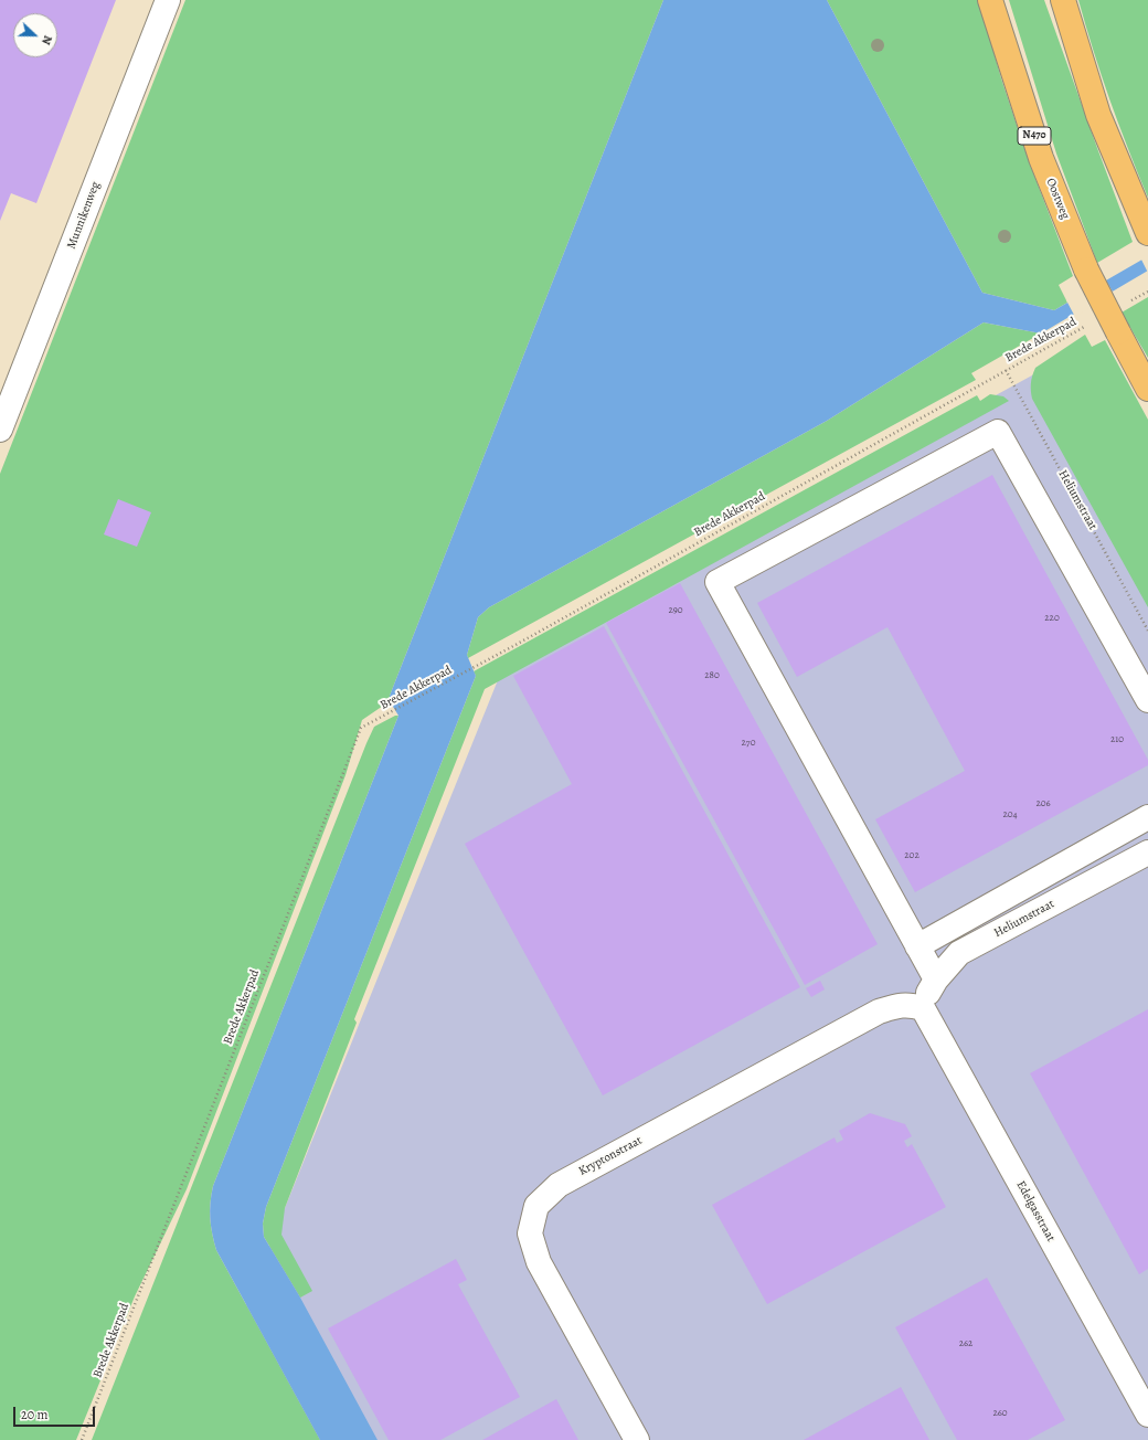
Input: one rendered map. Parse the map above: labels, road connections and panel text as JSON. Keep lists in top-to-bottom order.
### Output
{
  "streets": {
    "main road": ["N470", "Oostweg"],
    "street": [
      "Munnikenweg",
      "Heliumstraat",
      "Kryptonstraat",
      "Edelgasstraat"
    ],
    "path": ["Brede Akkerpad"]
  },
  "crossings": [
    ["Brede Akkerpad", "Heliumstraat"],
    ["Heliumstraat", "Kryptonstraat"],
    ["Heliumstraat", "Edelgasstraat"],
    ["Kryptonstraat", "Edelgasstraat"]
  ],
  "house_numbers": [
    "290",
    "220",
    "280",
    "210",
    "270",
    "206",
    "204",
    "202",
    "262",
    "260"
  ],
  "scale_bar": "20 m",
  "north": "right"
}
